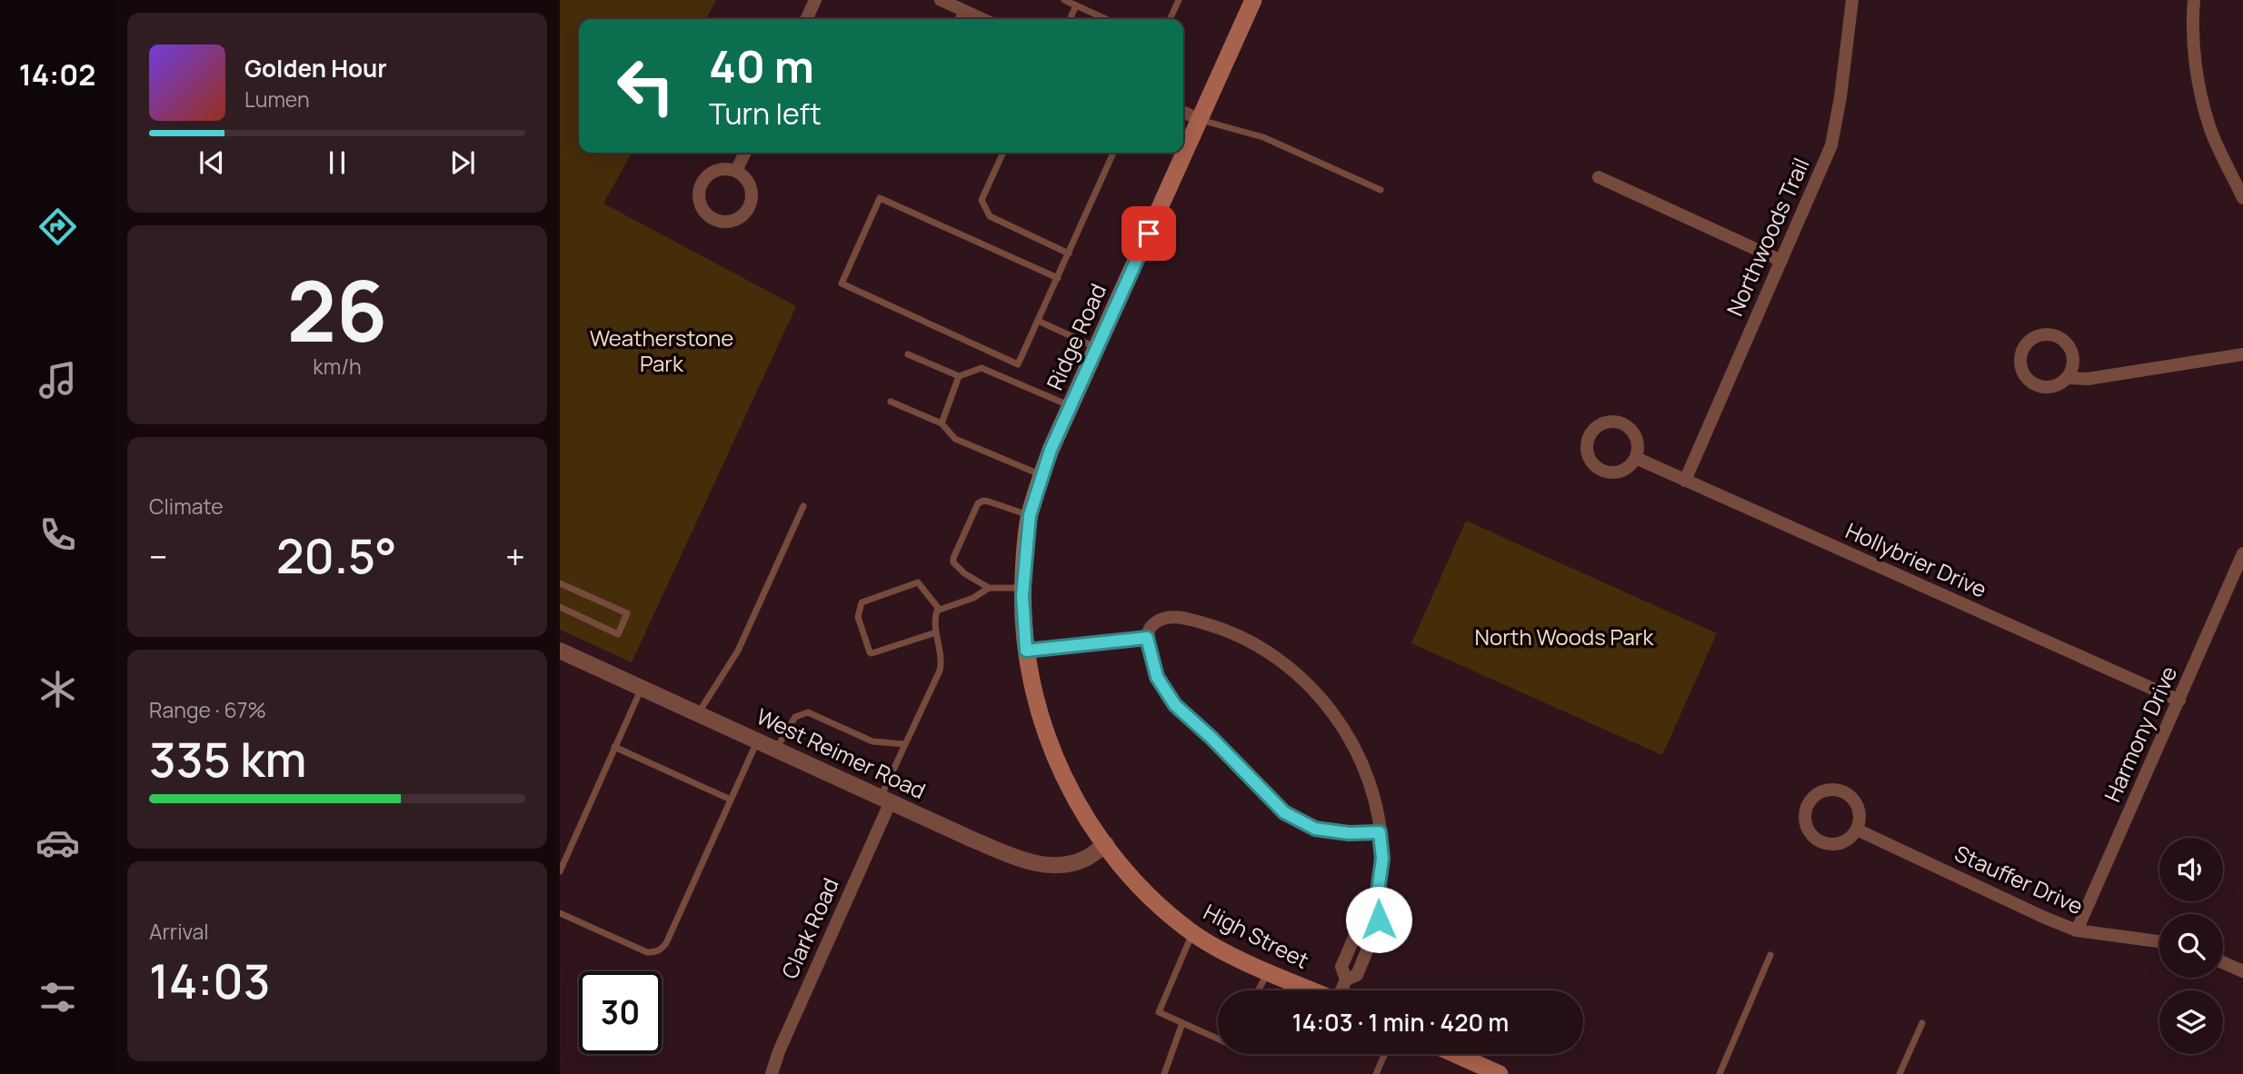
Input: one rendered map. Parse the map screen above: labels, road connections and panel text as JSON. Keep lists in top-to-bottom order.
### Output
{
  "streets": {
    "main road": ["Ridge Road", "High Street"],
    "street": [
      "Northwoods Trail",
      "Hollybrier Drive",
      "Harmony Drive",
      "West Reimer Road",
      "Stauffer Drive",
      "Clark Road"
    ]
  },
  "crossings": [
    ["Northwoods Trail", "Hollybrier Drive"],
    ["Ridge Road", "High Street"],
    ["Hollybrier Drive", "Harmony Drive"],
    ["Harmony Drive", "Stauffer Drive"],
    ["West Reimer Road", "Clark Road"],
    ["West Reimer Road", "High Street"]
  ],
  "parks": ["Weatherstone Park", "North Woods Park"],
  "page": {
    "tabs": "14:02",
    "turn": ["40 m", "Turn left"],
    "song": ["Golden Hour", "Lumen"],
    "tile": [
      ["26", "km/h"],
      "Climate",
      ["Range · 67%", "335 km"],
      ["Arrival", "14:03"]
    ],
    "heat": ["−", "20.5°", "+"],
    "limit": "30",
    "trip": "14:03 · 1 min · 420 m"
  }
}
